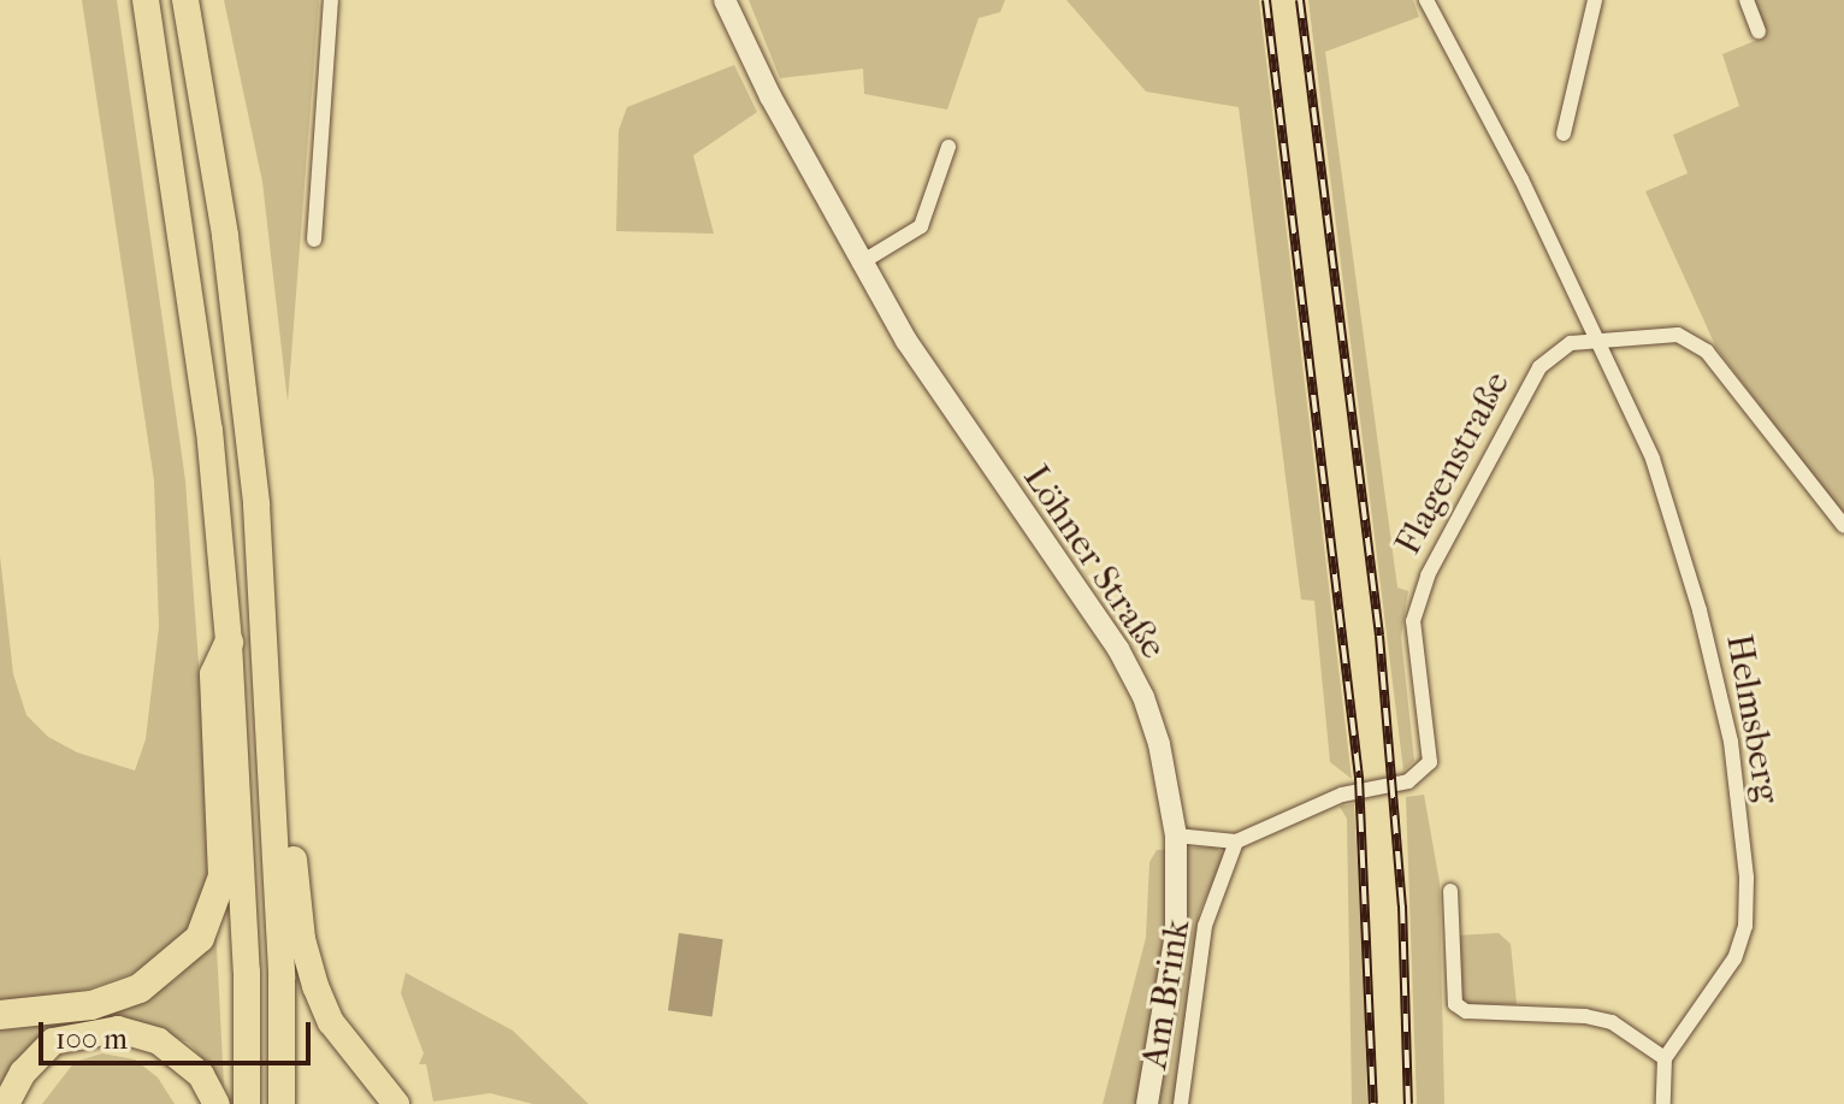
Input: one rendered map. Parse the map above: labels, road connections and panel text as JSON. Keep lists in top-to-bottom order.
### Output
{
  "streets": {
    "main road": ["Löhner Straße"],
    "street": ["Flagenstraße", "Helmsberg", "Am Brink"]
  },
  "crossings": [
    ["Flagenstraße", "Löhner Straße"],
    ["Flagenstraße", "Helmsberg"],
    ["Flagenstraße", "Am Brink"]
  ],
  "scale_bar": "100 m"
}
